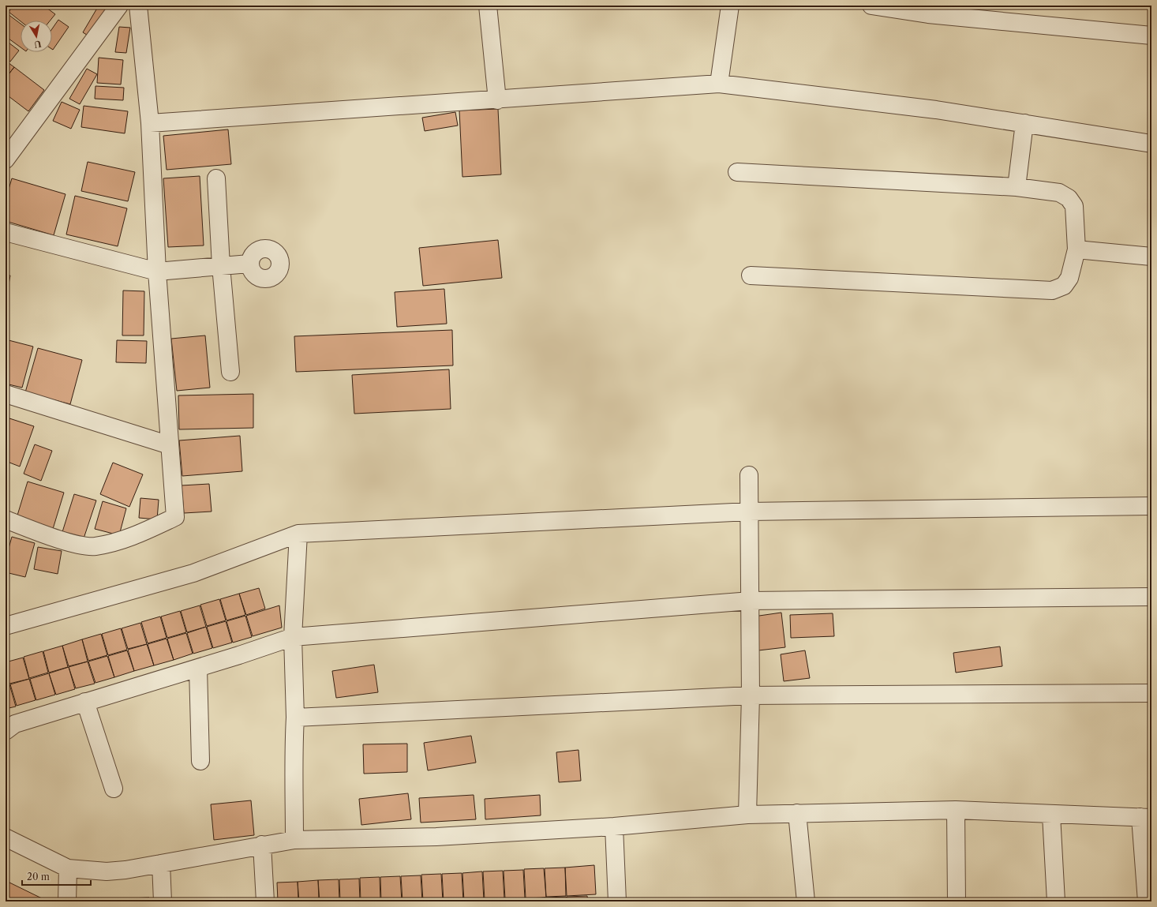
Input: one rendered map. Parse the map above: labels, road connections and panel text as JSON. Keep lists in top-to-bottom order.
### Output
{
  "scale_bar": "20 m",
  "north": "bottom"
}
